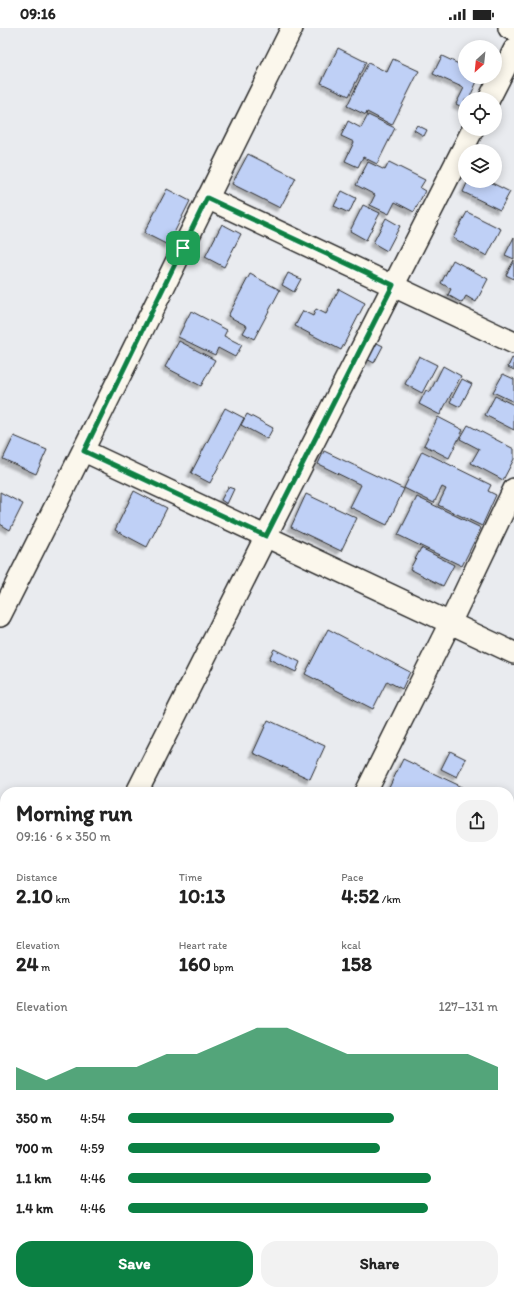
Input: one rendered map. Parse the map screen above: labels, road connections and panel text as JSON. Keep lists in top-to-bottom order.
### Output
{
  "north": "bottom left",
  "page": {
    "status": "09:16",
    "heading": ["Morning run", "09:16 · 6 × 350 m"],
    "stats": [
      ["Distance", "2.10 km"],
      ["Time", "10:13"],
      ["Pace", "4:52 /km"],
      ["Elevation", "24 m"],
      ["Heart rate", "160 bpm"],
      ["kcal", "158"]
    ],
    "chart": ["Elevation", "127–131 m"],
    "list": [
      {
        "name": "350 m",
        "note": "4:54"
      },
      {
        "name": "700 m",
        "note": "4:59"
      },
      {
        "name": "1.1 km",
        "note": "4:46"
      },
      {
        "name": "1.4 km",
        "note": "4:46"
      }
    ],
    "buttons": ["Save", "Share"]
  }
}
